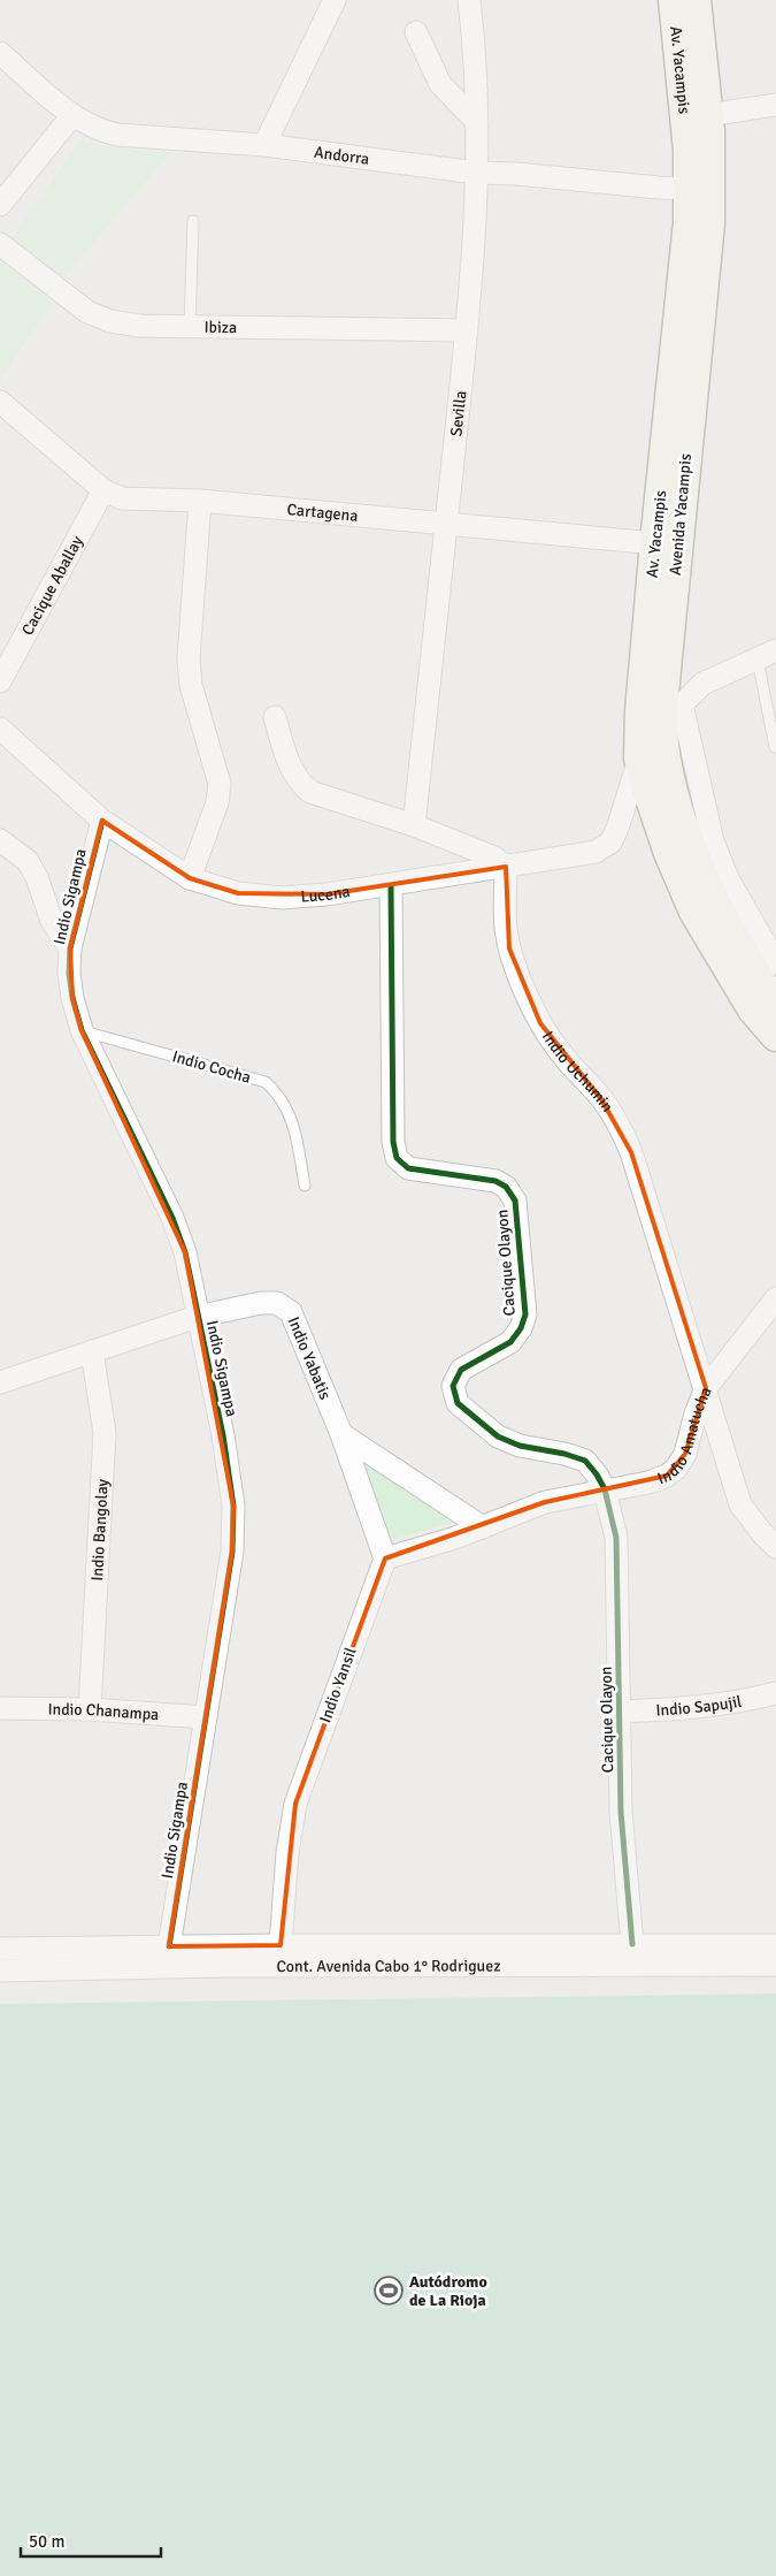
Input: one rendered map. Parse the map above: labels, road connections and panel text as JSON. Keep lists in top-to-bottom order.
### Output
{
  "streets": {
    "street": [
      "Av. Yacampis",
      "Andorra",
      "Ibiza",
      "Sevilla",
      "Cartagena",
      "Avenida Yacampis",
      "Cacique Aballay",
      "Lucena",
      "Indio Sigampa",
      "Indio Uchumin",
      "Cacique Olayon",
      "Indio Yabatis",
      "Indio Amatucha",
      "Indio Bangolay",
      "Indio Yansil",
      "Indio Sapujil",
      "Indio Chanampa",
      "Cont. Avenida Cabo 1° Rodriguez"
    ],
    "lane": ["Indio Cocha"]
  },
  "crossings": [
    ["Av. Yacampis", "Andorra"],
    ["Av. Yacampis", "Cartagena"],
    ["Av. Yacampis", "Avenida Yacampis"],
    ["Av. Yacampis", "Lucena"],
    ["Andorra", "Sevilla"],
    ["Ibiza", "Sevilla"],
    ["Sevilla", "Cartagena"],
    ["Cartagena", "Avenida Yacampis"],
    ["Cartagena", "Cacique Aballay"],
    ["Lucena", "Indio Sigampa"],
    ["Lucena", "Indio Uchumin"],
    ["Lucena", "Cacique Olayon"],
    ["Indio Sigampa", "Indio Cocha"],
    ["Indio Sigampa", "Indio Yabatis"],
    ["Indio Sigampa", "Indio Chanampa"],
    ["Indio Sigampa", "Cont. Avenida Cabo 1° Rodriguez"],
    ["Indio Uchumin", "Indio Amatucha"],
    ["Cacique Olayon", "Indio Amatucha"],
    ["Cacique Olayon", "Indio Sapujil"],
    ["Cacique Olayon", "Cont. Avenida Cabo 1° Rodriguez"],
    ["Indio Yabatis", "Indio Bangolay"],
    ["Indio Amatucha", "Indio Yansil"],
    ["Indio Bangolay", "Indio Chanampa"],
    ["Indio Yansil", "Cont. Avenida Cabo 1° Rodriguez"]
  ],
  "places": {
    "sports": ["Autódromo de La Rioja"]
  },
  "scale_bar": "50 m"
}
